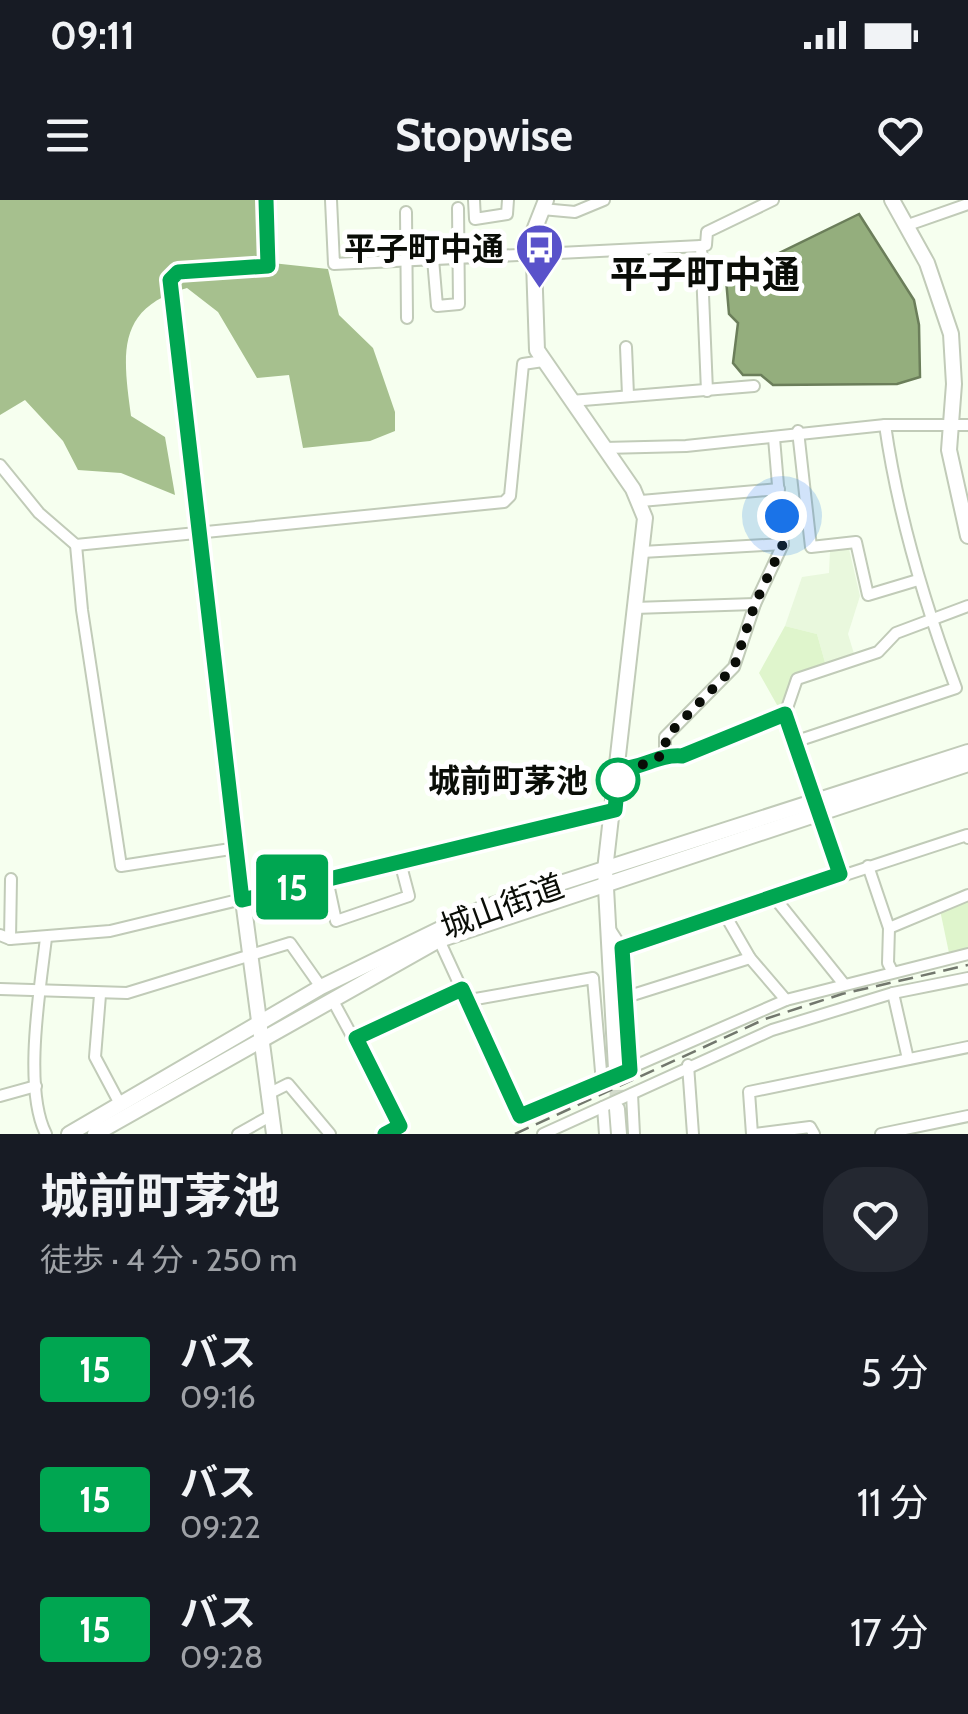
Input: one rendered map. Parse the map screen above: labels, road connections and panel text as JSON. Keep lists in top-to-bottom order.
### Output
{
  "streets": {
    "street": ["城山街道"]
  },
  "districts": ["平子町中通"],
  "places": {
    "bus stop": ["平子町中通"],
    "other": ["城前町茅池"]
  },
  "lines": ["bus line 15"],
  "page": {
    "status": "09:11",
    "header": "Stopwise",
    "on_map": "15",
    "heading": ["城前町茅池", "徒歩 · 4 分 · 250 m"],
    "list": [
      {
        "mark": "15",
        "name": "バス",
        "note": "09:16",
        "value": "5 分"
      },
      {
        "mark": "15",
        "name": "バス",
        "note": "09:22",
        "value": "11 分"
      },
      {
        "mark": "15",
        "name": "バス",
        "note": "09:28",
        "value": "17 分"
      }
    ]
  }
}
